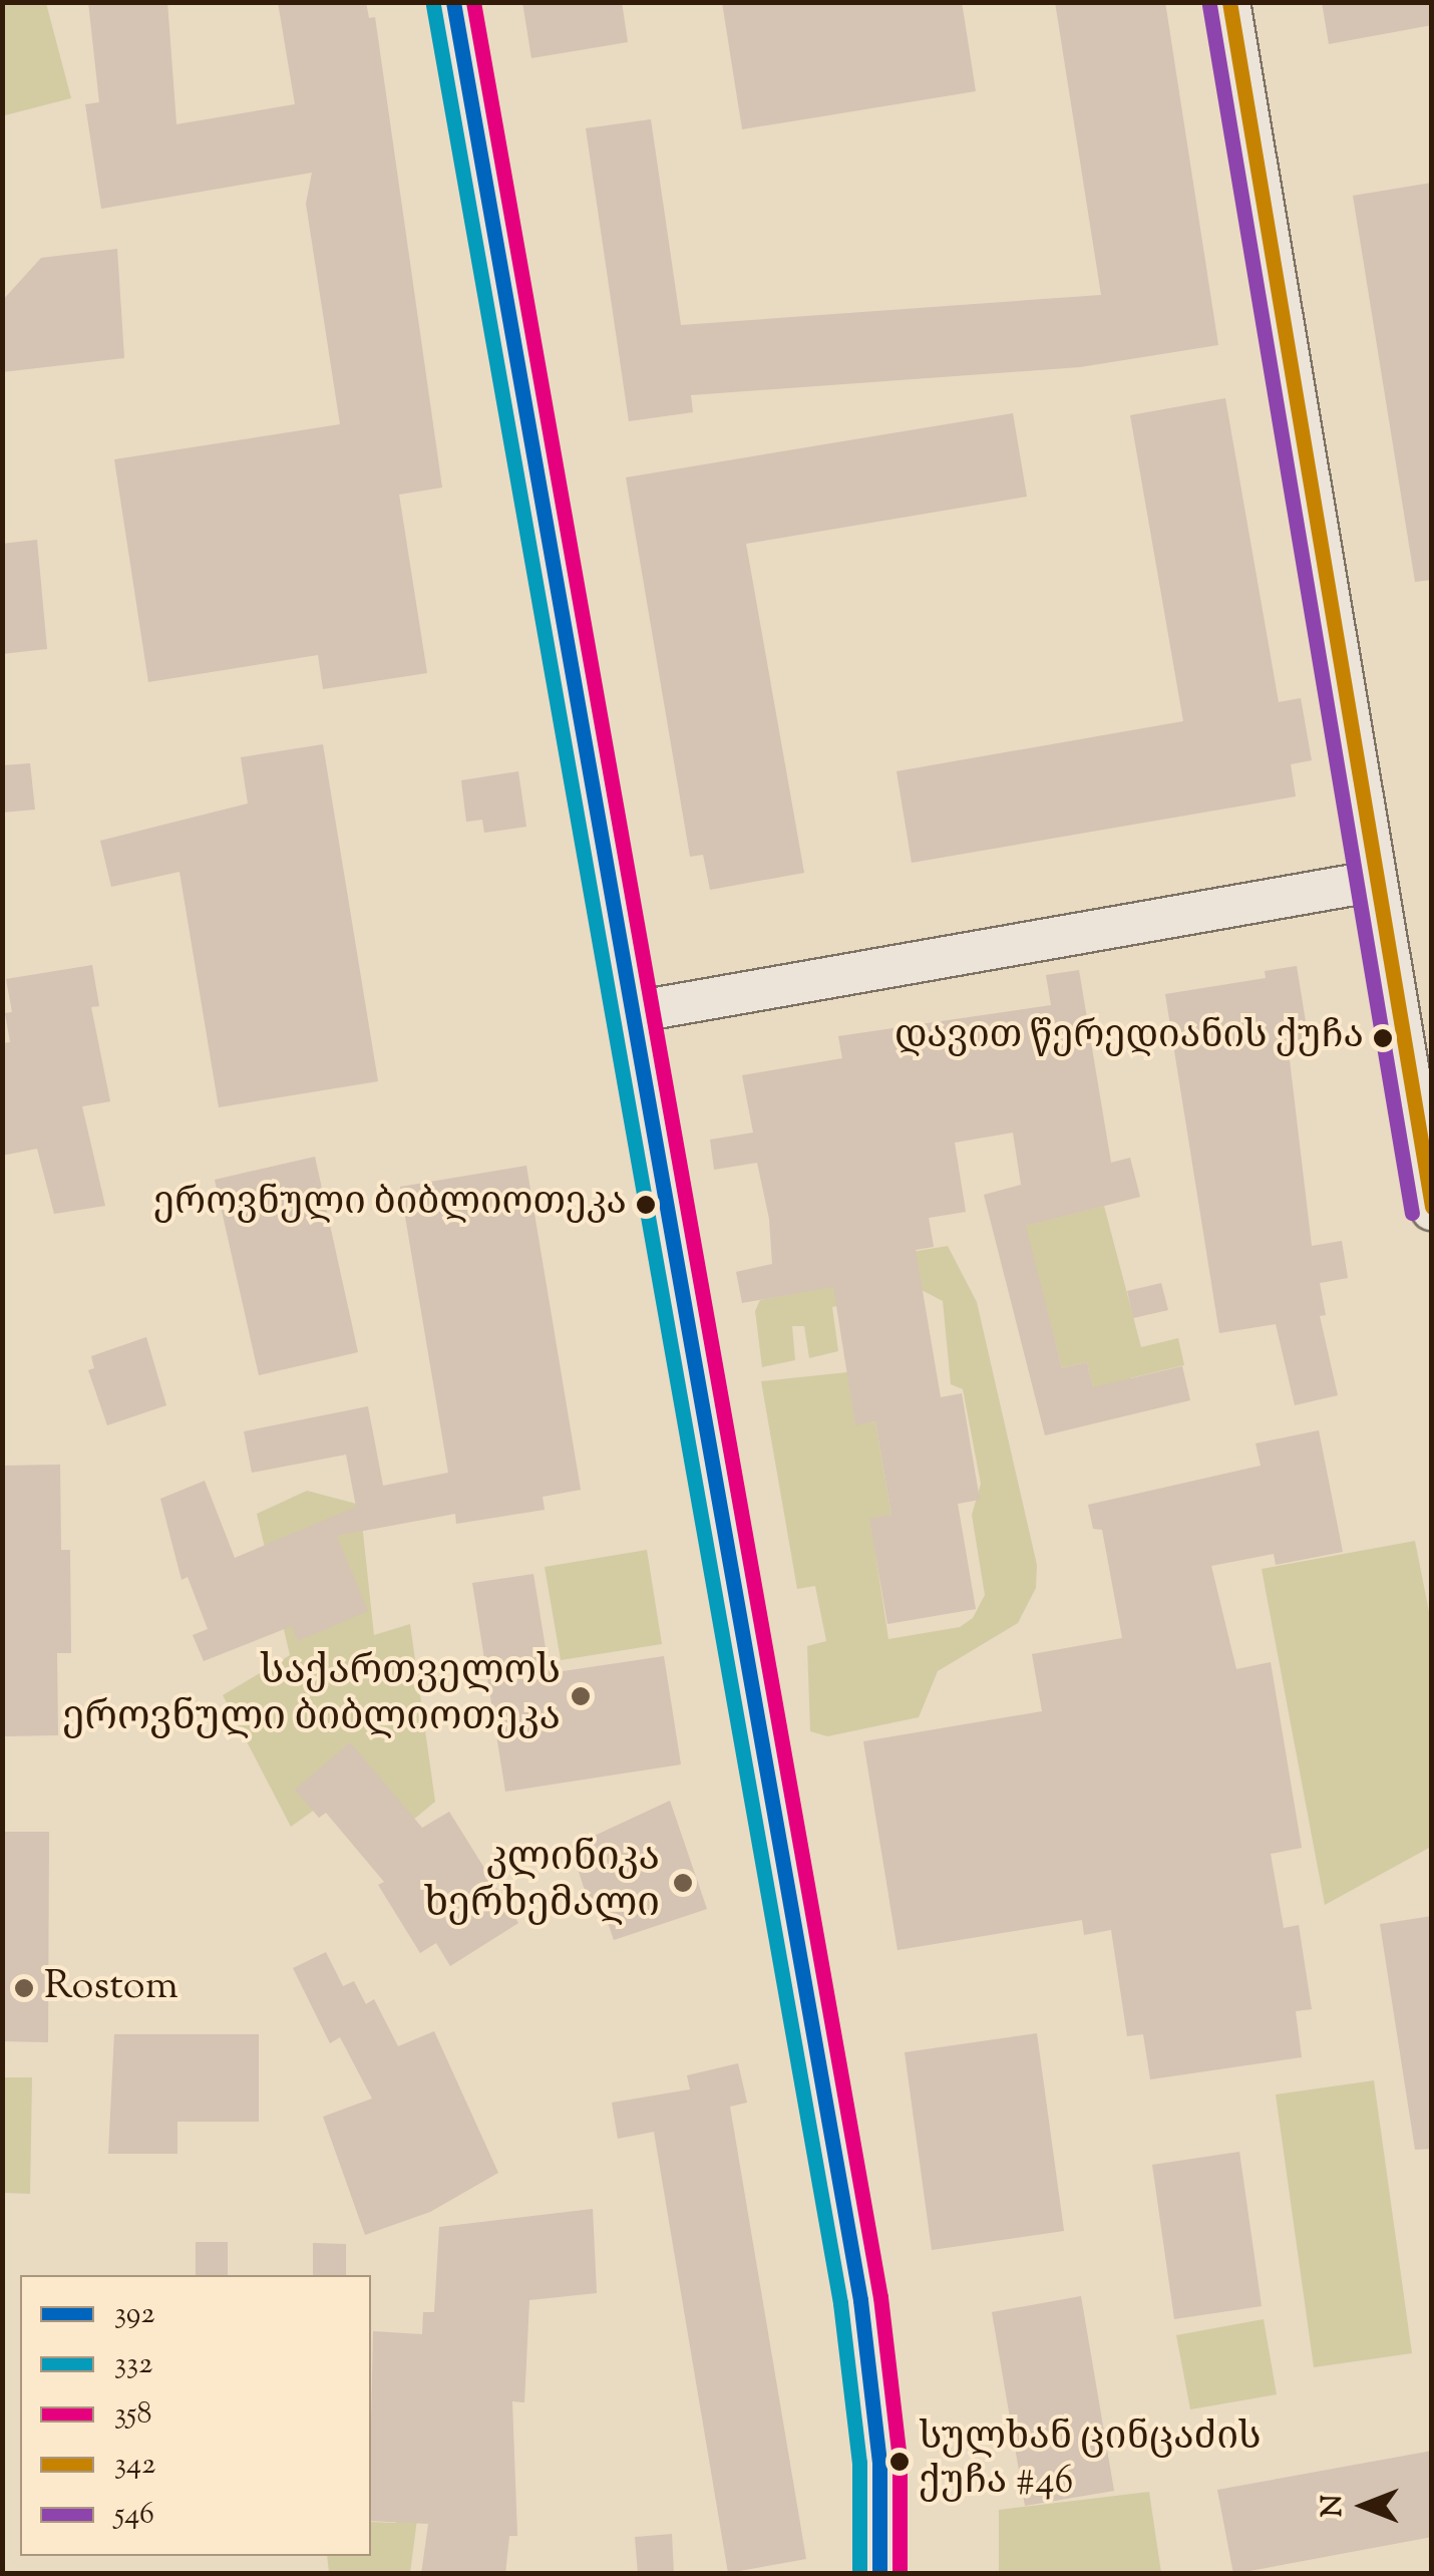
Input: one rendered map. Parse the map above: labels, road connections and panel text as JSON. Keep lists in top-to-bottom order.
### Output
{
  "places": [
    "დავით წერედიანის ქუჩა",
    "ეროვნული ბიბლიოთეკა",
    "საქართველოს ეროვნული ბიბლიოთეკა",
    "კლინიკა ხერხემალი",
    "Rostom",
    "სულხან ცინცაძის ქუჩა #46"
  ],
  "lines": [
    "transit line 392",
    "transit line 358",
    "transit line 342",
    "transit line 332",
    "transit line 546"
  ],
  "legend": [
    "392",
    "332",
    "358",
    "342",
    "546"
  ],
  "north": "left"
}
